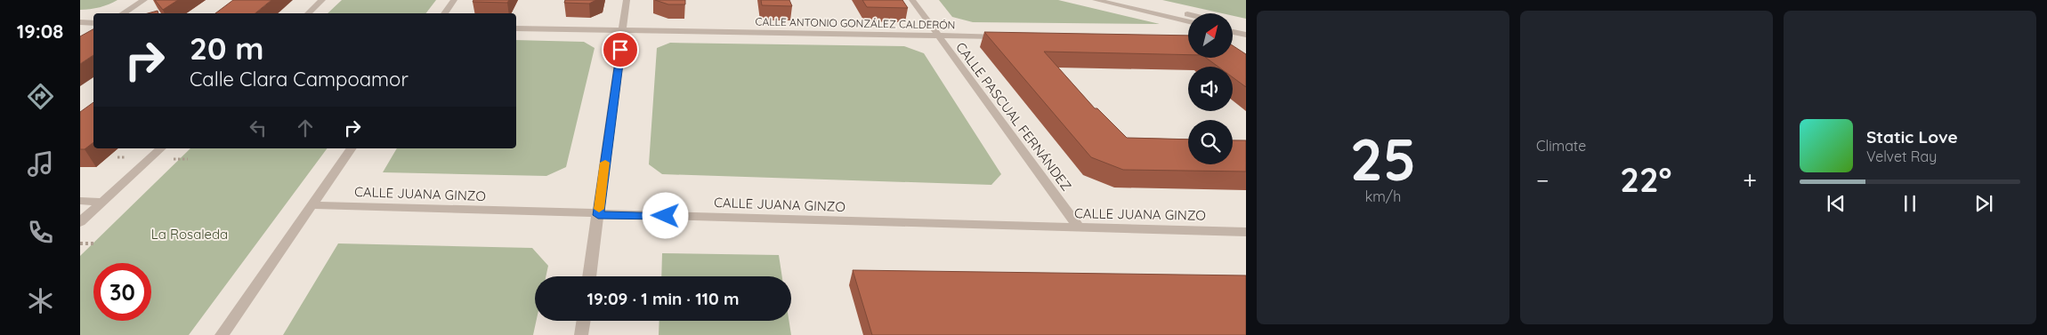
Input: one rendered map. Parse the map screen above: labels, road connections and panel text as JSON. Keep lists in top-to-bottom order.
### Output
{
  "streets": {
    "street": ["CALLE ANTONIO GONZÁLEZ CALDERÓN", "CALLE PASCUAL FERNÁNDEZ", "CALLE JUANA GINZO"]
  },
  "crossings": [
    ["CALLE ANTONIO GONZÁLEZ CALDERÓN", "CALLE PASCUAL FERNÁNDEZ"],
    ["CALLE PASCUAL FERNÁNDEZ", "CALLE JUANA GINZO"]
  ],
  "parks": ["La Rosaleda"],
  "north": "top right",
  "page": {
    "tabs": "19:08",
    "tile": [
      ["25", "km/h"],
      "Climate"
    ],
    "turn": ["20 m", "Calle Clara Campoamor"],
    "song": ["Static Love", "Velvet Ray"],
    "heat": ["−", "22°", "+"],
    "limit": "30",
    "trip": "19:09 · 1 min · 110 m"
  }
}
